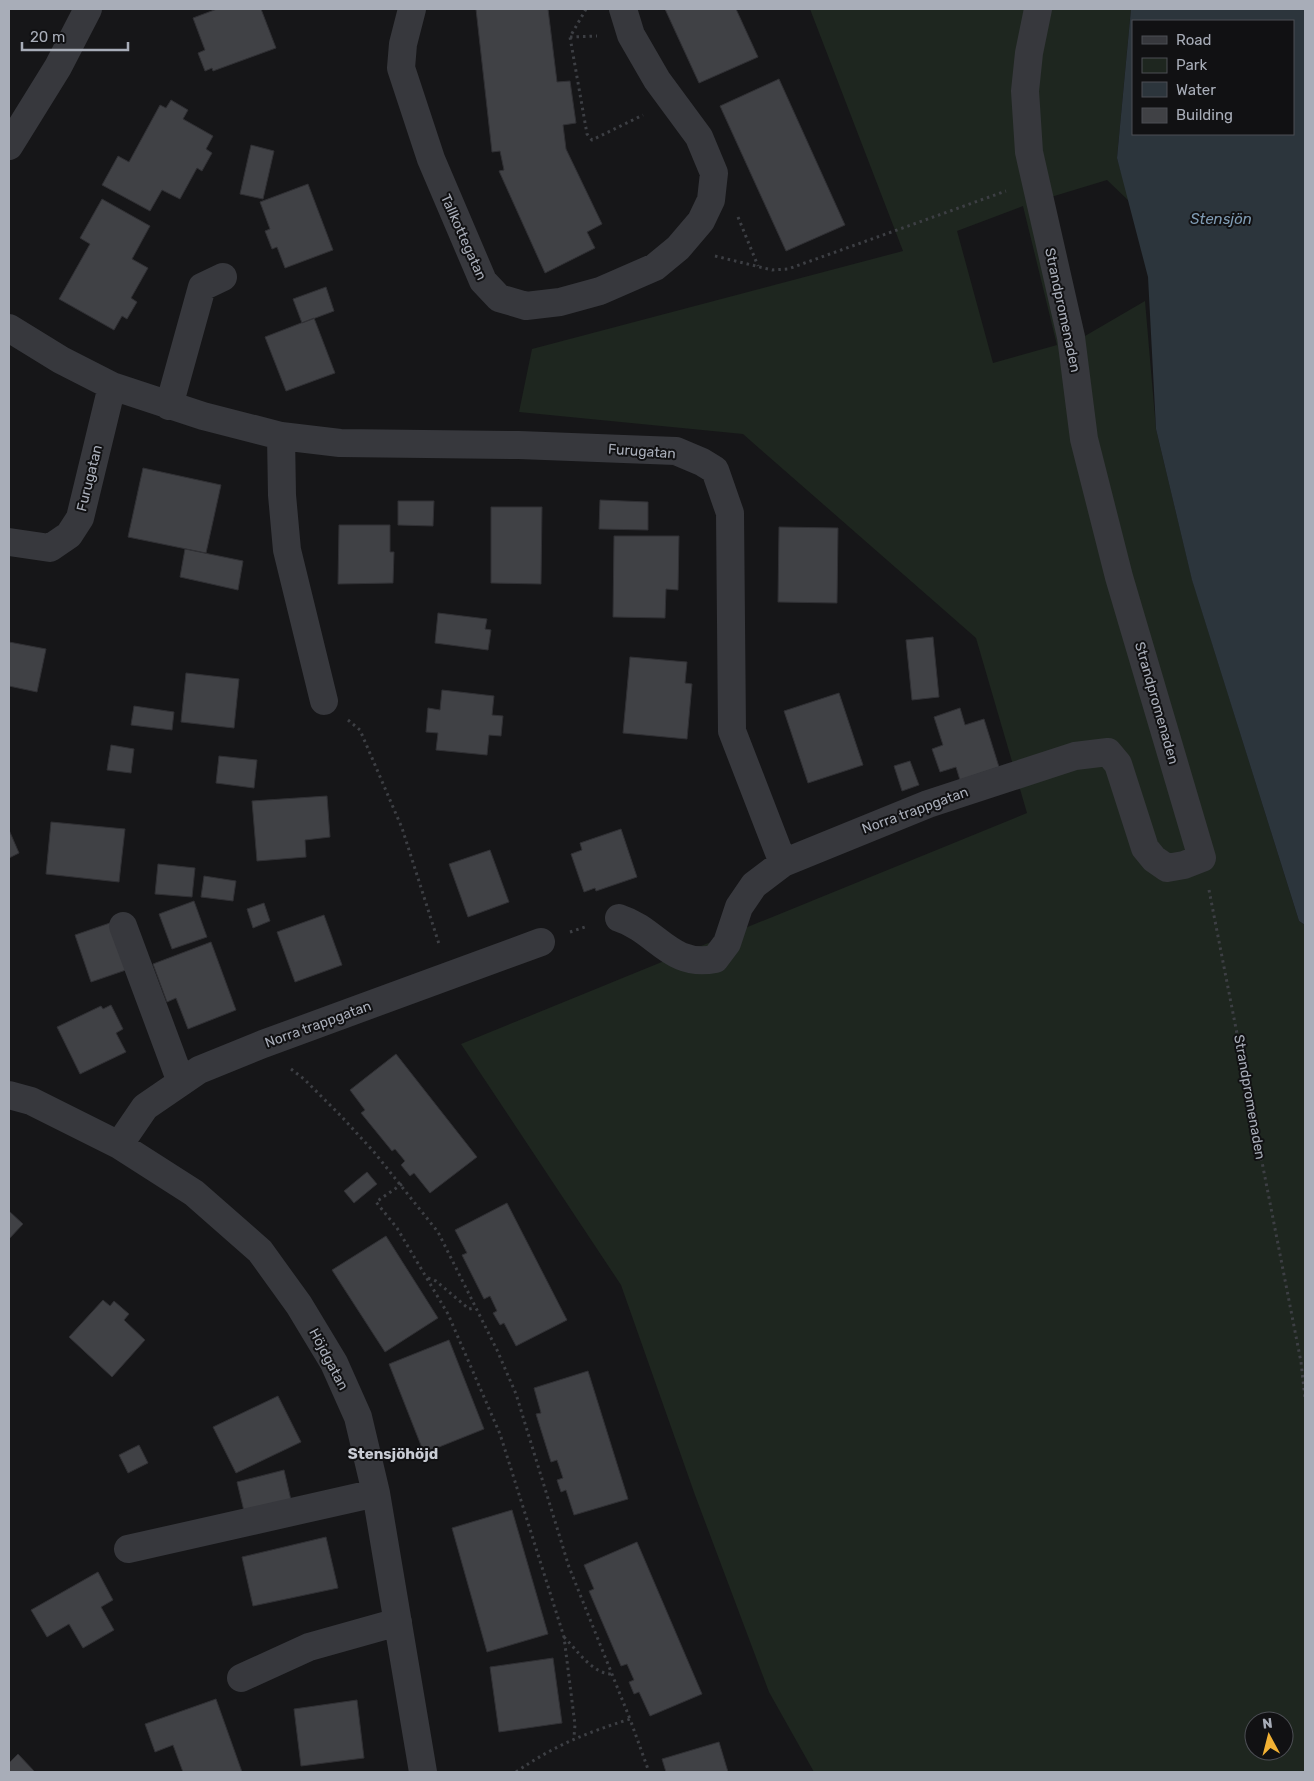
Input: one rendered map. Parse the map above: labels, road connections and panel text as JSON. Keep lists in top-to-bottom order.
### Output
{
  "streets": {
    "street": [
      "Tallkottegatan",
      "Strandpromenaden",
      "Furugatan",
      "Norra trappgatan",
      "Höjdgatan"
    ]
  },
  "crossings": [
    ["Strandpromenaden", "Norra trappgatan"],
    ["Furugatan", "Norra trappgatan"],
    ["Norra trappgatan", "Höjdgatan"]
  ],
  "districts": ["Stensjöhöjd"],
  "water": ["Stensjön"],
  "legend": [
    "Road",
    "Park",
    "Water",
    "Building"
  ],
  "scale_bar": "20 m",
  "north": "top"
}
